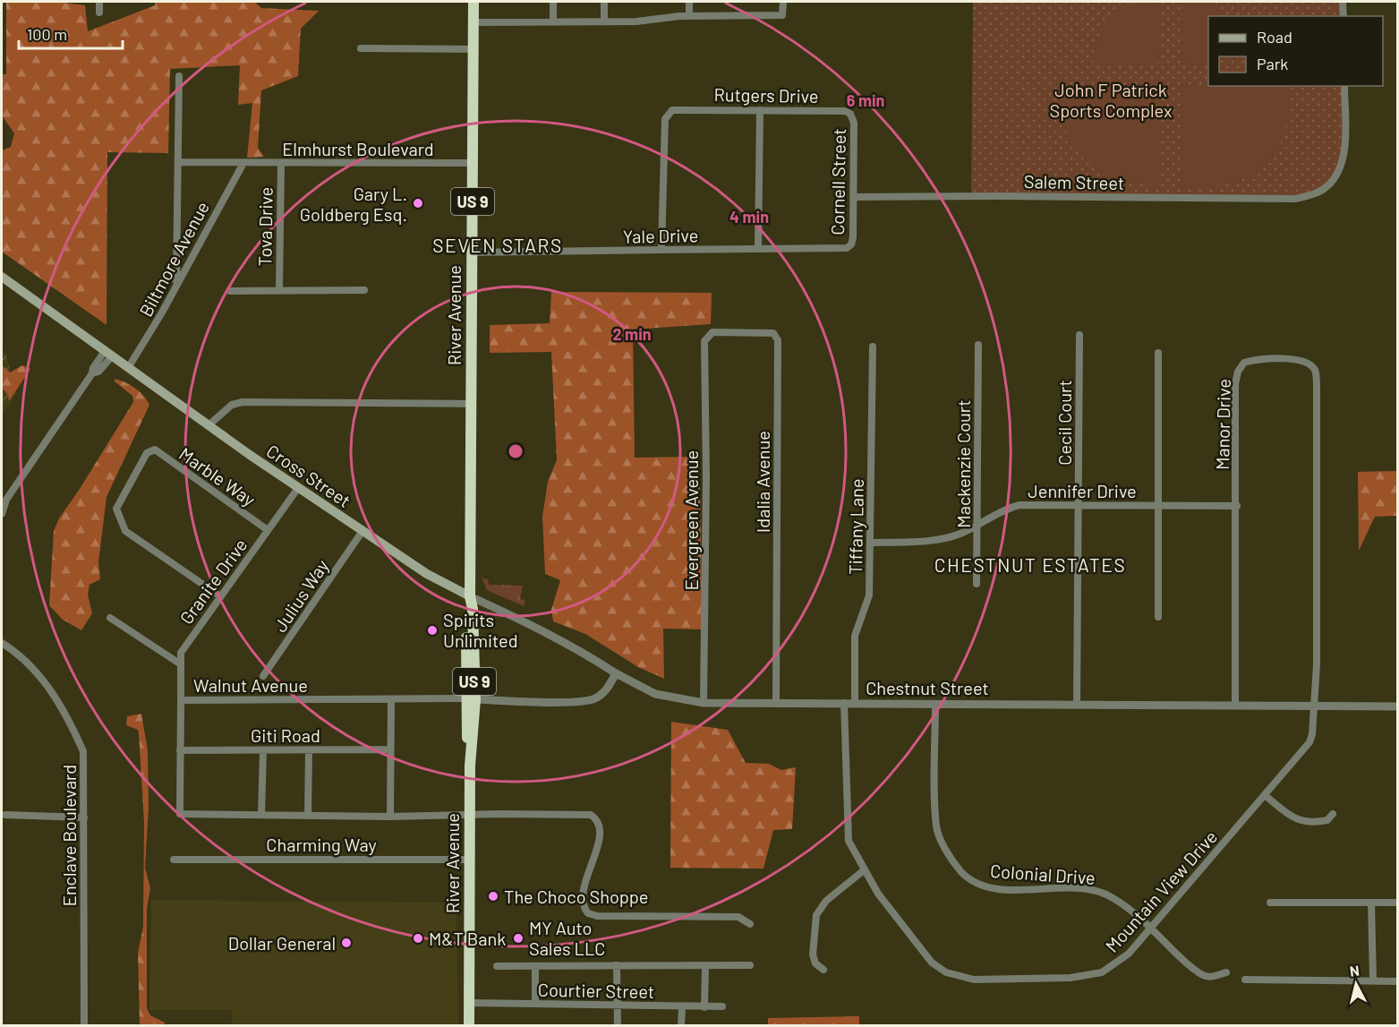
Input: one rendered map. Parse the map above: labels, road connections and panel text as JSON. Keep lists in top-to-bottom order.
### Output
{
  "streets": {
    "highway": ["US 9", "River Avenue"],
    "main road": ["Cross Street"],
    "street": [
      "Rutgers Drive",
      "Elmhurst Boulevard",
      "Cornell Street",
      "Salem Street",
      "Tova Drive",
      "Yale Drive",
      "Biltmore Avenue",
      "Cecil Court",
      "Manor Drive",
      "Mackenzie Court",
      "Marble Way",
      "Idalia Avenue",
      "Jennifer Drive",
      "Evergreen Avenue",
      "Tiffany Lane",
      "Granite Drive",
      "Julius Way",
      "Walnut Avenue",
      "Chestnut Street",
      "Giti Road",
      "Enclave Boulevard",
      "Charming Way",
      "Colonial Drive",
      "Mountain View Drive",
      "Courtier Street"
    ]
  },
  "crossings": [
    ["Rutgers Drive", "Cornell Street"],
    ["Rutgers Drive", "Yale Drive"],
    ["Elmhurst Boulevard", "Tova Drive"],
    ["Elmhurst Boulevard", "Biltmore Avenue"],
    ["Elmhurst Boulevard", "River Avenue"],
    ["Cornell Street", "Salem Street"],
    ["Cornell Street", "Yale Drive"],
    ["Yale Drive", "River Avenue"],
    ["Biltmore Avenue", "Cross Street"],
    ["River Avenue", "Cross Street"],
    ["River Avenue", "Walnut Avenue"],
    ["River Avenue", "Charming Way"],
    ["River Avenue", "Courtier Street"],
    ["Cecil Court", "Jennifer Drive"],
    ["Cecil Court", "Chestnut Street"],
    ["Manor Drive", "Jennifer Drive"],
    ["Manor Drive", "Chestnut Street"],
    ["Manor Drive", "Mountain View Drive"],
    ["Mackenzie Court", "Jennifer Drive"],
    ["Cross Street", "Granite Drive"],
    ["Cross Street", "Julius Way"],
    ["Cross Street", "Chestnut Street"],
    ["Marble Way", "Granite Drive"],
    ["Idalia Avenue", "Evergreen Avenue"],
    ["Idalia Avenue", "Chestnut Street"],
    ["Jennifer Drive", "Tiffany Lane"],
    ["Evergreen Avenue", "Chestnut Street"],
    ["Tiffany Lane", "Chestnut Street"],
    ["Granite Drive", "Walnut Avenue"],
    ["Walnut Avenue", "Giti Road"],
    ["Chestnut Street", "Colonial Drive"],
    ["Chestnut Street", "Mountain View Drive"],
    ["Colonial Drive", "Mountain View Drive"]
  ],
  "districts": ["SEVEN STARS", "CHESTNUT ESTATES"],
  "parks": ["John F Patrick Sports Complex"],
  "places": [
    "Gary L. Goldberg Esq.",
    "Spirits Unlimited",
    "The Choco Shoppe",
    "M&T Bank",
    "MY Auto Sales LLC",
    "Dollar General"
  ],
  "legend": ["Road", "Park"],
  "scale_bar": "100 m",
  "north": "top",
  "rings": ["6 min", "4 min", "2 min"]
}
